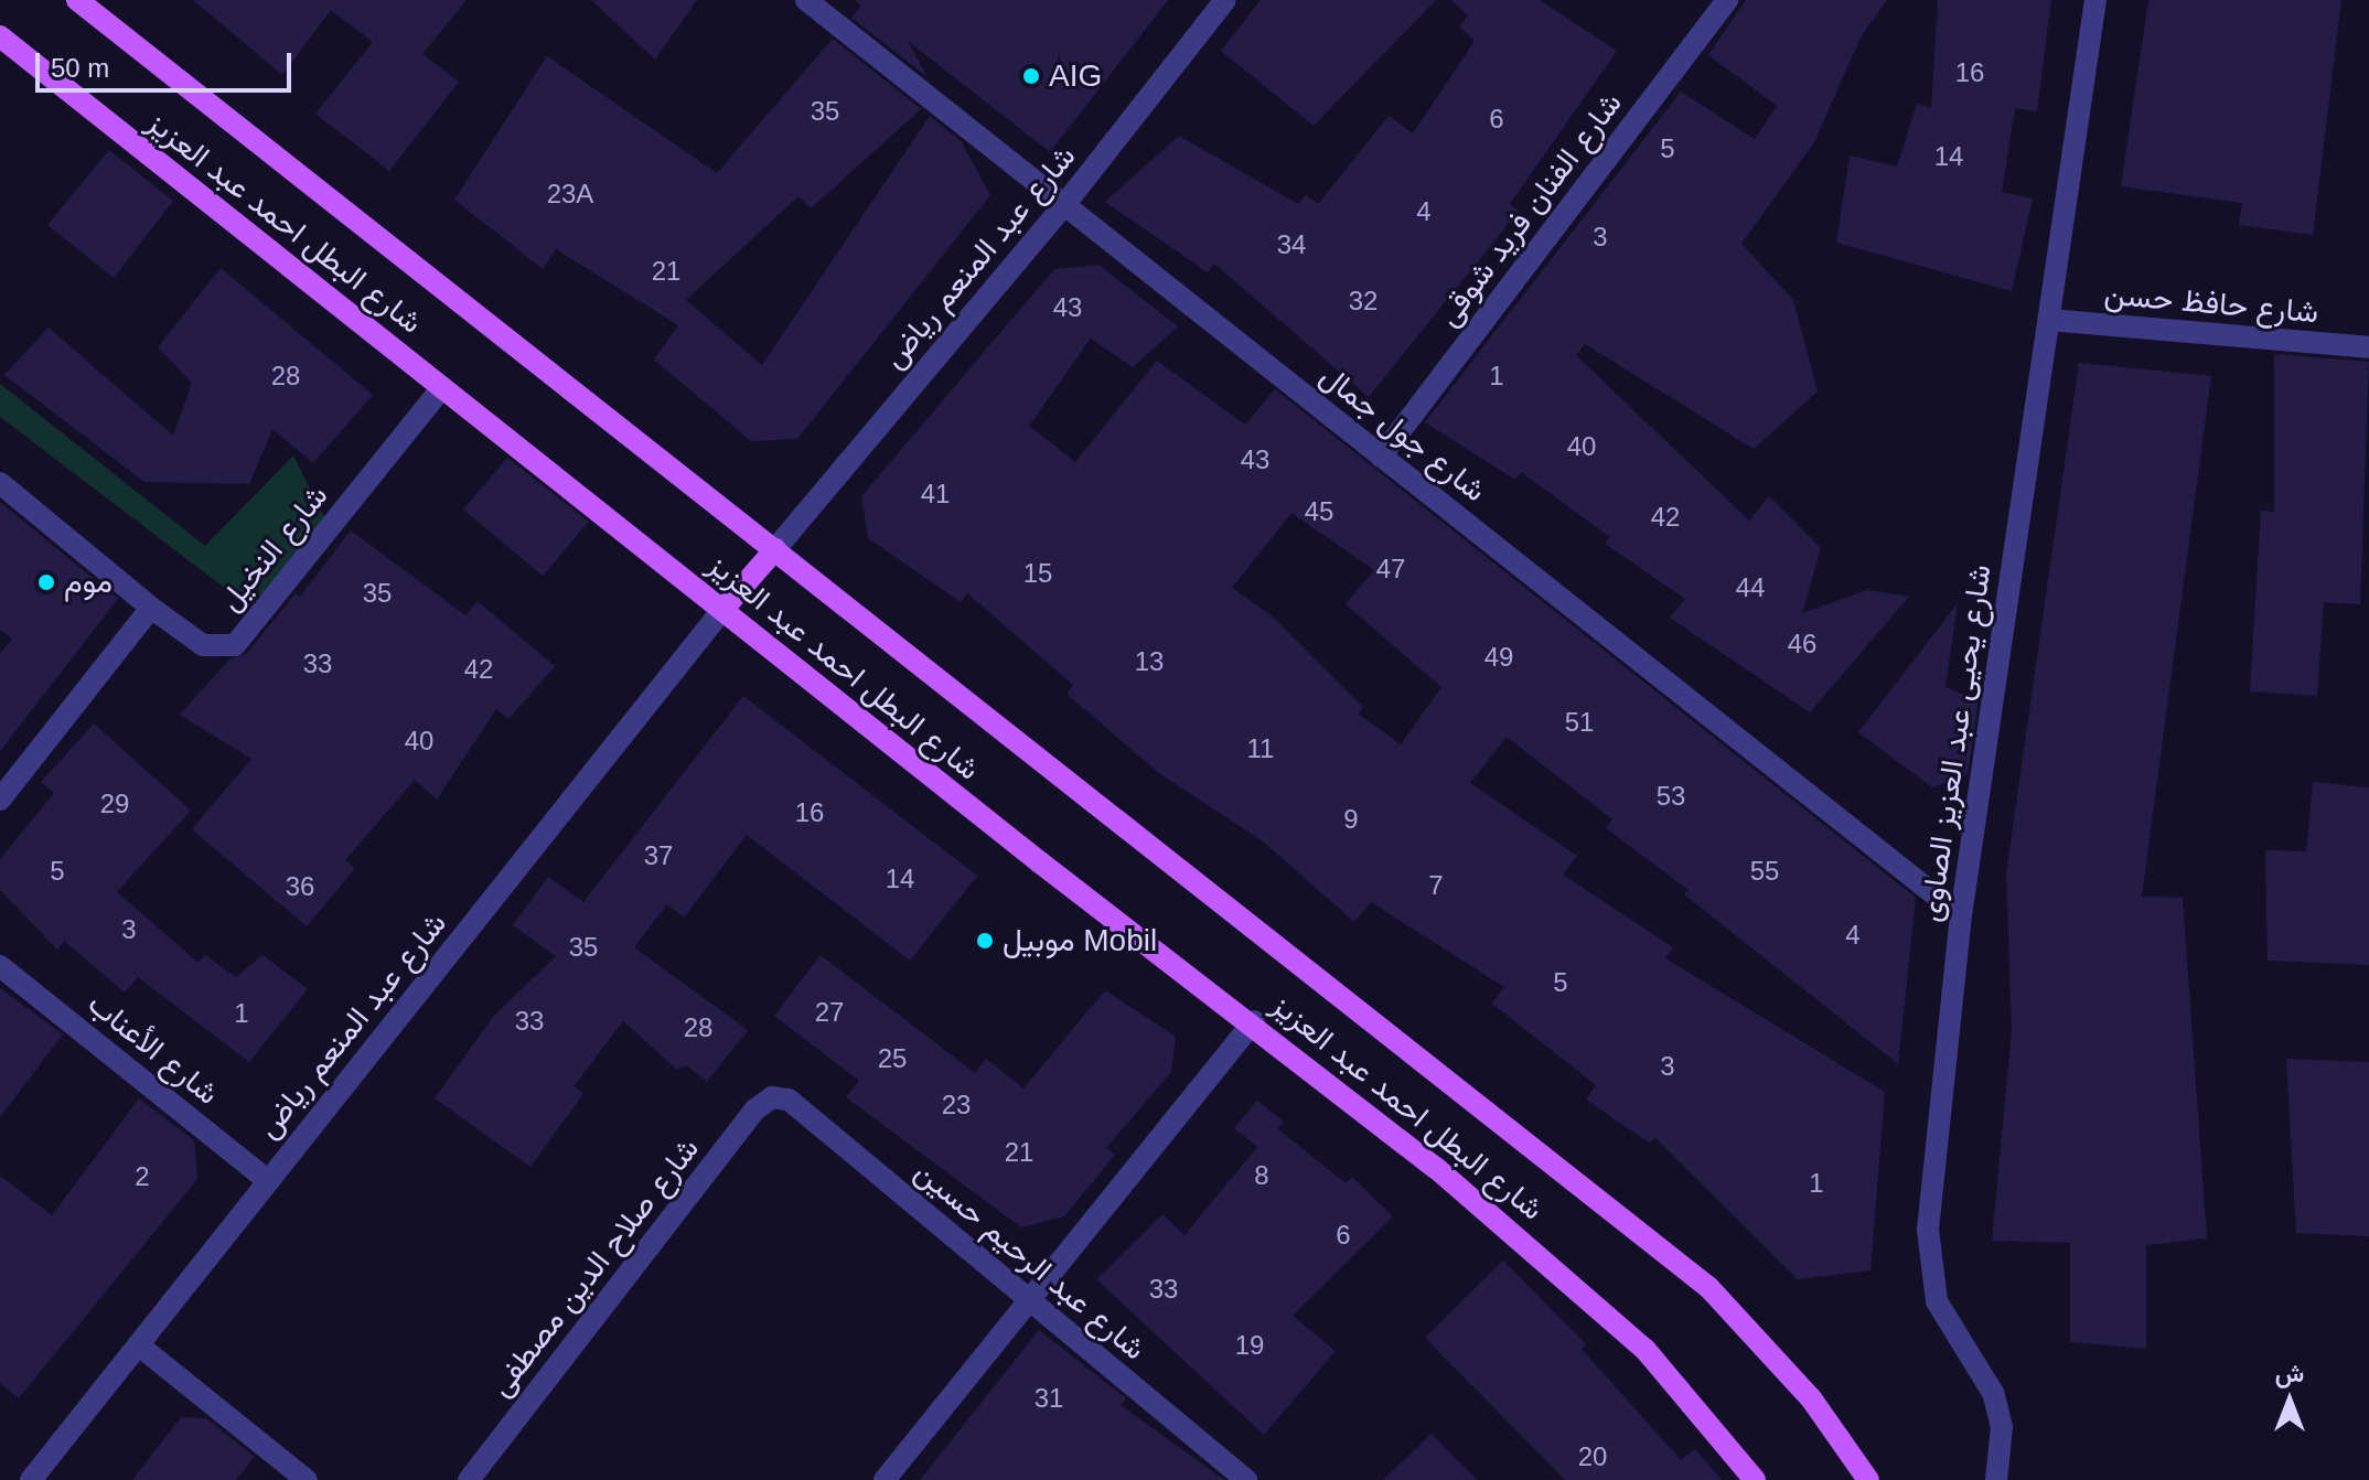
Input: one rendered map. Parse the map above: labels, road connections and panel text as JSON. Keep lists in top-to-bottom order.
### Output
{
  "streets": {
    "main road": ["شارع البطل احمد عبد العزيز"],
    "street": [
      "شارع الفنان فريد شوقى",
      "شارع عبد المنعم رياض",
      "شارع حافظ حسن",
      "شارع جول جمال",
      "شارع النخيل",
      "شارع يحيى عبد العزيز الصاوى",
      "شارع الأعناب",
      "شارع عبد الرحيم حسين",
      "شارع صلاح الدين مصطفى"
    ]
  },
  "crossings": [
    ["شارع الفنان فريد شوقى", "شارع جول جمال"],
    ["شارع البطل احمد عبد العزيز", "شارع عبد المنعم رياض"],
    ["شارع البطل احمد عبد العزيز", "شارع النخيل"],
    ["شارع عبد المنعم رياض", "شارع جول جمال"],
    ["شارع عبد المنعم رياض", "شارع الأعناب"],
    ["شارع حافظ حسن", "شارع يحيى عبد العزيز الصاوى"],
    ["شارع جول جمال", "شارع يحيى عبد العزيز الصاوى"],
    ["شارع عبد الرحيم حسين", "شارع صلاح الدين مصطفى"]
  ],
  "places": ["AIG", "موم", "موبيل Mobil"],
  "house_numbers": [
    "16",
    "35",
    "6",
    "5",
    "14",
    "23A",
    "4",
    "3",
    "34",
    "21",
    "32",
    "43",
    "28",
    "1",
    "40",
    "43",
    "41",
    "45",
    "42",
    "47",
    "15",
    "44",
    "35",
    "46",
    "49",
    "13",
    "33",
    "42",
    "51",
    "40",
    "11",
    "53",
    "29",
    "16",
    "9",
    "37",
    "5",
    "55",
    "14",
    "7",
    "36",
    "3",
    "4",
    "35",
    "5",
    "27",
    "1",
    "33",
    "28",
    "25",
    "3",
    "23",
    "21",
    "8",
    "2",
    "1",
    "6",
    "33",
    "19",
    "31",
    "20"
  ],
  "scale_bar": "50 m",
  "north": "top"
}
